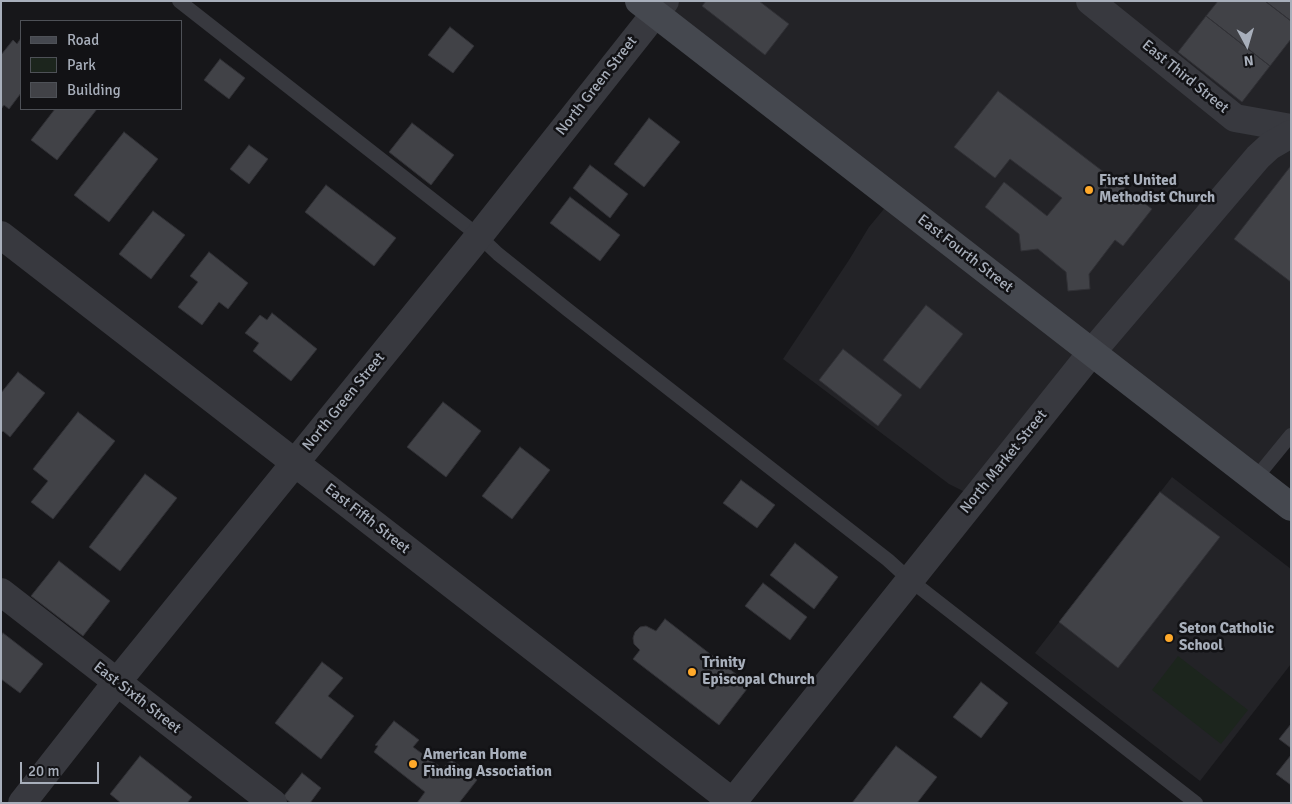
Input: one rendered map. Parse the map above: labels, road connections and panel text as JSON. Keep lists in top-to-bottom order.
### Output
{
  "streets": {
    "main road": ["East Fourth Street"],
    "street": [
      "East Third Street",
      "North Green Street",
      "North Market Street",
      "East Fifth Street",
      "East Sixth Street"
    ]
  },
  "crossings": [
    ["North Green Street", "East Fourth Street"],
    ["North Green Street", "East Fifth Street"],
    ["North Green Street", "East Sixth Street"],
    ["East Fourth Street", "North Market Street"],
    ["North Market Street", "East Fifth Street"]
  ],
  "places": [
    "First United Methodist Church",
    "Seton Catholic School",
    "Trinity Episcopal Church",
    "American Home Finding Association"
  ],
  "legend": ["Road", "Park", "Building"],
  "scale_bar": "20 m",
  "north": "bottom"
}
